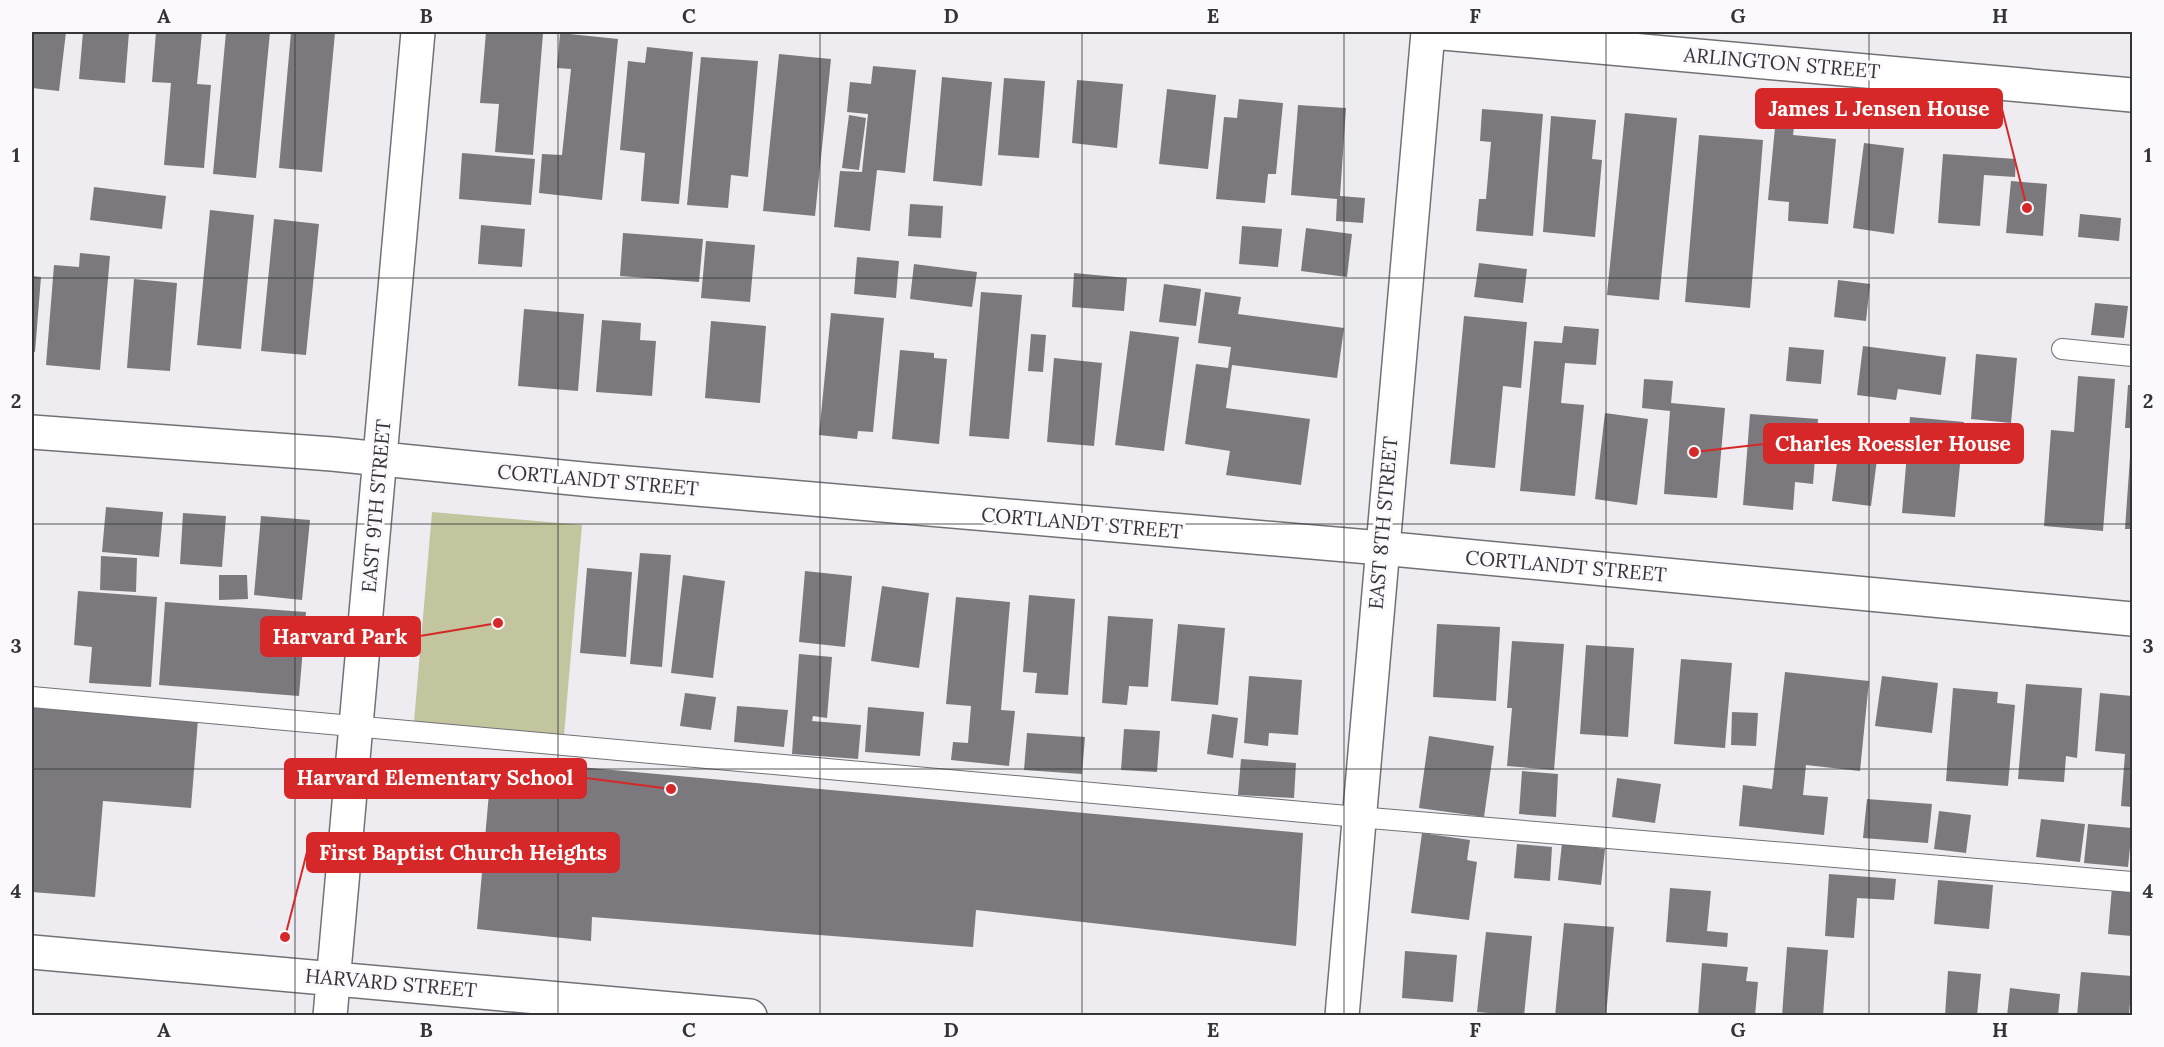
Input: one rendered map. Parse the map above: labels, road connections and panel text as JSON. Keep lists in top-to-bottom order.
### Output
{
  "streets": {
    "street": [
      "ARLINGTON STREET",
      "CORTLANDT STREET",
      "EAST 9TH STREET",
      "EAST 8TH STREET",
      "HARVARD STREET"
    ]
  },
  "crossings": [
    ["ARLINGTON STREET", "EAST 8TH STREET"],
    ["CORTLANDT STREET", "EAST 9TH STREET"],
    ["CORTLANDT STREET", "EAST 8TH STREET"],
    ["EAST 9TH STREET", "HARVARD STREET"]
  ],
  "places": [
    "James L Jensen House",
    "Charles Roessler House",
    "Harvard Park",
    "Harvard Elementary School",
    "First Baptist Church Heights"
  ],
  "grid": {
    "columns": [
      "A",
      "B",
      "C",
      "D",
      "E",
      "F",
      "G",
      "H"
    ],
    "rows": [
      "1",
      "2",
      "3",
      "4"
    ]
  }
}
